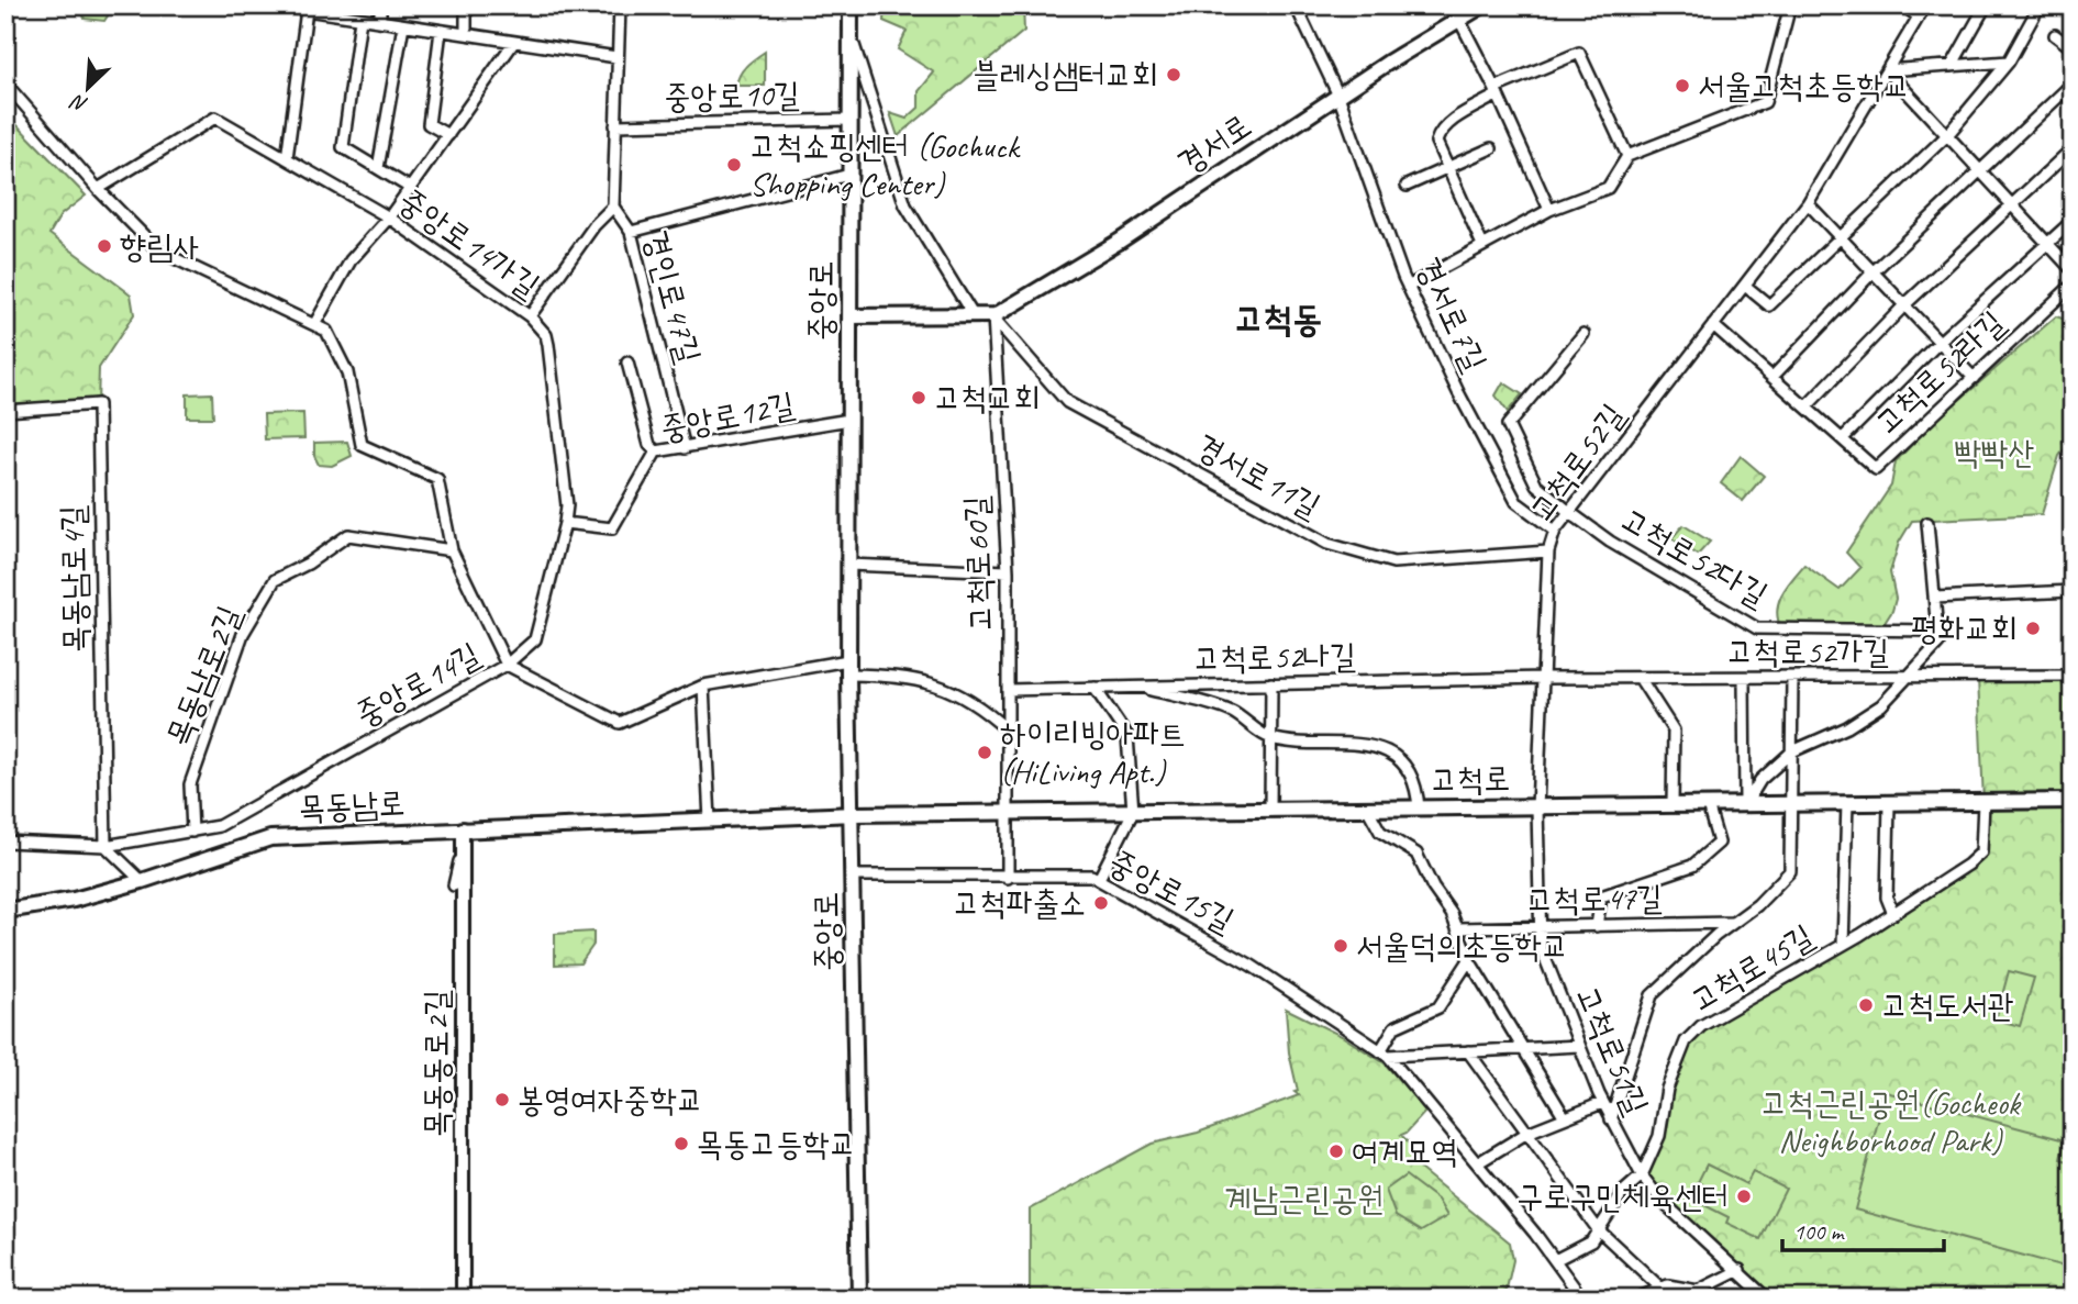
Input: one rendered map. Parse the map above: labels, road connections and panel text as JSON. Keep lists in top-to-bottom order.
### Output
{
  "streets": {
    "main road": [
      "경서로",
      "중앙로",
      "고척로",
      "목동남로"
    ],
    "street": [
      "중앙로10길",
      "중앙로14가길",
      "경인로47길",
      "경서로7길",
      "고척로52라길",
      "중앙로12길",
      "고척로52길",
      "경서로11길",
      "고척로52다길",
      "고척로60길",
      "목동남로4길",
      "고척로52가길",
      "고척로52나길",
      "목동남로2길",
      "중앙로14길",
      "중앙로15길",
      "고척로47길",
      "고척로45길",
      "고척로51길",
      "목동동로2길"
    ]
  },
  "crossings": [
    ["중앙로10길", "경인로47길"],
    ["중앙로10길", "중앙로"],
    ["경서로", "중앙로"],
    ["경서로", "경서로7길"],
    ["경서로", "경서로11길"],
    ["경서로", "고척로60길"],
    ["중앙로14가길", "경인로47길"],
    ["중앙로14가길", "중앙로12길"],
    ["중앙로14가길", "중앙로14길"],
    ["경인로47길", "중앙로12길"],
    ["중앙로", "중앙로12길"],
    ["중앙로", "중앙로14길"],
    ["중앙로", "고척로"],
    ["중앙로", "목동남로"],
    ["중앙로", "중앙로15길"],
    ["경서로7길", "고척로52길"],
    ["고척로52라길", "고척로52길"],
    ["고척로52길", "경서로11길"],
    ["고척로52길", "고척로52다길"],
    ["고척로52길", "고척로52가길"],
    ["고척로52길", "고척로52나길"],
    ["고척로52길", "고척로"],
    ["고척로52길", "고척로51길"],
    ["경서로11길", "고척로60길"],
    ["고척로60길", "고척로52나길"],
    ["고척로60길", "중앙로14길"],
    ["고척로60길", "고척로"],
    ["고척로52가길", "고척로52나길"],
    ["목동남로2길", "중앙로14길"],
    ["고척로", "목동남로"],
    ["고척로", "고척로45길"],
    ["고척로", "고척로51길"],
    ["목동남로", "목동동로2길"],
    ["중앙로15길", "고척로45길"],
    ["고척로47길", "고척로51길"],
    ["고척로45길", "고척로51길"]
  ],
  "districts": ["고척동"],
  "parks": ["빡빡산", "고척근린공원(Gocheok Neighborhood Park)", "계남근린공원"],
  "places": [
    "블레싱샘터교회",
    "서울고척초등학교",
    "고척쇼핑센터 (Gochuck Shopping Center)",
    "향림사",
    "고척교회",
    "평화교회",
    "하이리빙아파트 (HiLiving Apt.)",
    "고척파출소",
    "서울덕의초등학교",
    "고척도서관",
    "봉영여자중학교",
    "목동고등학교",
    "여계묘역",
    "구로구민체육센터"
  ],
  "scale_bar": "100 m",
  "north": "bottom left"
}
